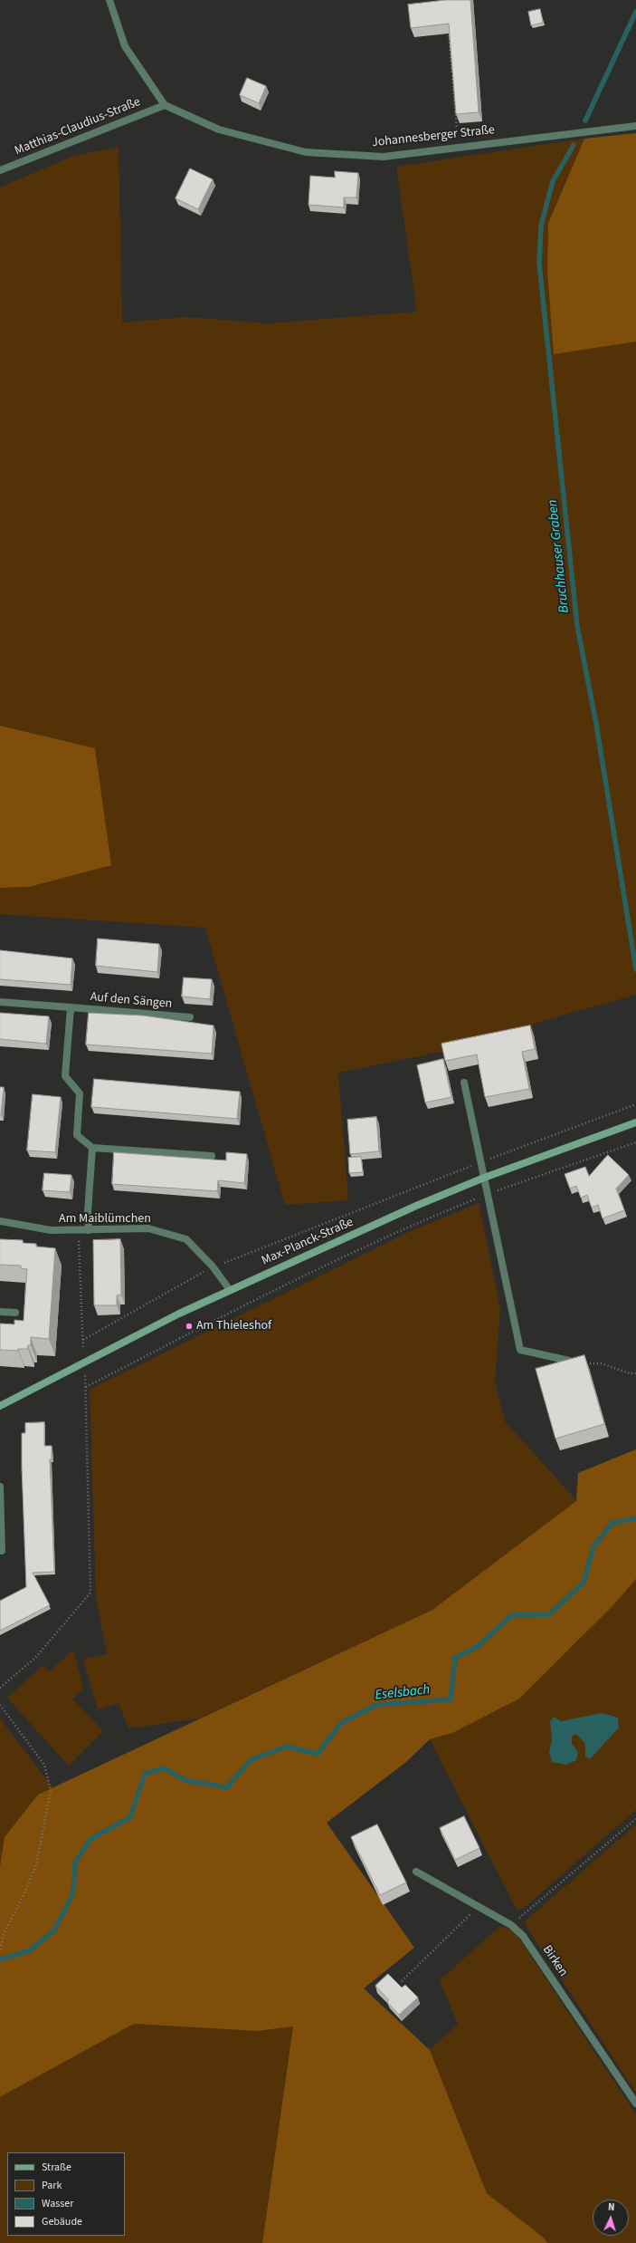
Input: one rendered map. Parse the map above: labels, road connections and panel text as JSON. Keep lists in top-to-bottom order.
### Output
{
  "streets": {
    "street": [
      "Matthias-Claudius-Straße",
      "Johannesberger Straße",
      "Auf den Sängen",
      "Am Maiblümchen",
      "Max-Planck-Straße",
      "Birken"
    ]
  },
  "crossings": [
    ["Matthias-Claudius-Straße", "Johannesberger Straße"],
    ["Am Maiblümchen", "Max-Planck-Straße"]
  ],
  "water": ["Bruchhauser Graben", "Eselsbach"],
  "places": ["Am Thieleshof"],
  "legend": [
    "Straße",
    "Park",
    "Wasser",
    "Gebäude"
  ],
  "north": "top"
}
